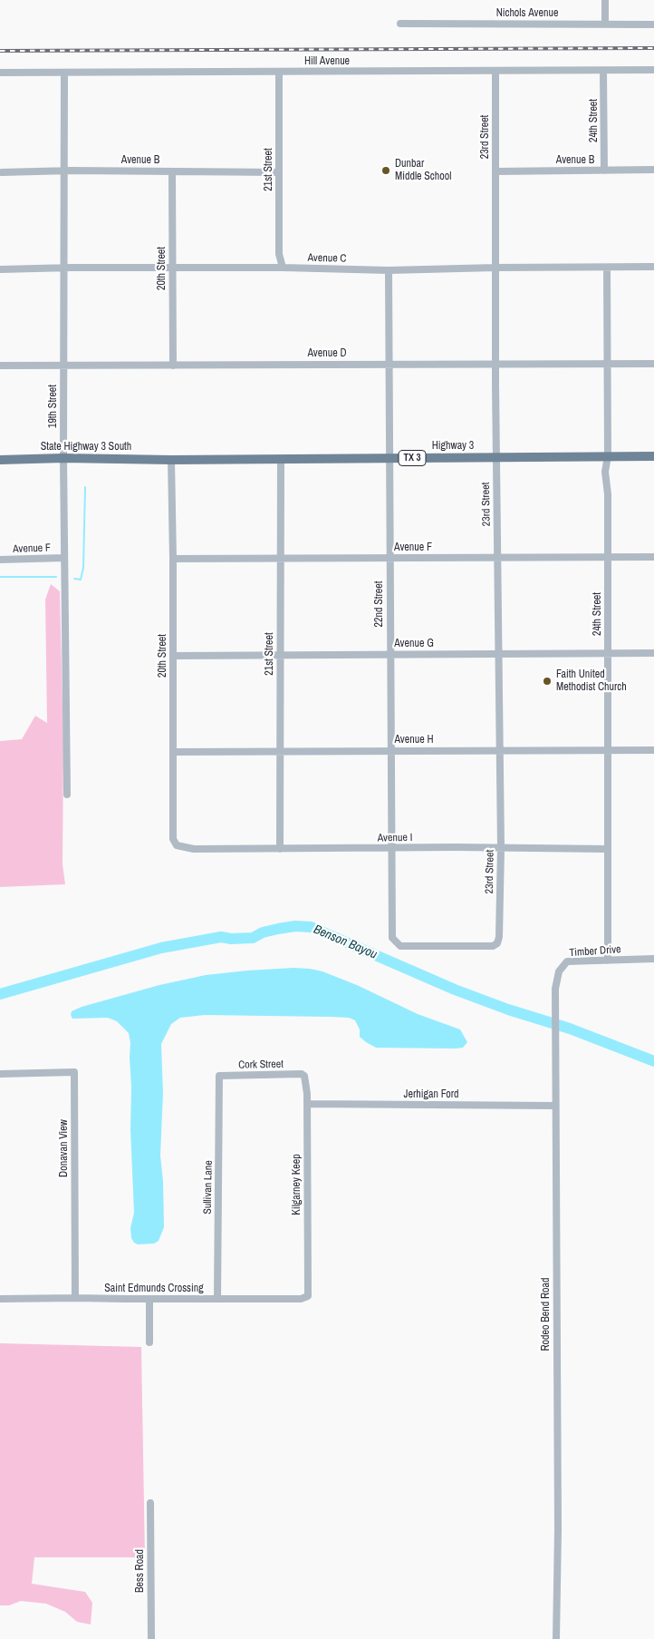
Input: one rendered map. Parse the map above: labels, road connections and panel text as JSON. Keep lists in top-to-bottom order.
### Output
{
  "streets": {
    "main road": ["Highway 3", "State Highway 3 South", "TX 3"],
    "street": [
      "Nichols Avenue",
      "Hill Avenue",
      "24th Street",
      "23rd Street",
      "Avenue B",
      "21st Street",
      "Avenue C",
      "20th Street",
      "Avenue D",
      "19th Street",
      "Avenue F",
      "22nd Street",
      "Avenue G",
      "Avenue H",
      "Avenue I",
      "Timber Drive",
      "Cork Street",
      "Jerhigan Ford",
      "Donavan View",
      "Kilgarney Keep",
      "Sullivan Lane",
      "Saint Edmunds Crossing",
      "Rodeo Bend Road",
      "Bess Road"
    ]
  },
  "crossings": [
    ["Hill Avenue", "24th Street"],
    ["Hill Avenue", "23rd Street"],
    ["Hill Avenue", "21st Street"],
    ["Hill Avenue", "19th Street"],
    ["24th Street", "Avenue B"],
    ["24th Street", "Avenue C"],
    ["24th Street", "Avenue D"],
    ["24th Street", "Highway 3"],
    ["24th Street", "Avenue F"],
    ["24th Street", "Avenue G"],
    ["24th Street", "Avenue H"],
    ["24th Street", "Avenue I"],
    ["24th Street", "Timber Drive"],
    ["23rd Street", "Avenue B"],
    ["23rd Street", "Avenue C"],
    ["23rd Street", "Avenue D"],
    ["23rd Street", "Highway 3"],
    ["23rd Street", "Avenue F"],
    ["23rd Street", "22nd Street"],
    ["23rd Street", "Avenue G"],
    ["23rd Street", "Avenue H"],
    ["23rd Street", "Avenue I"],
    ["Avenue B", "21st Street"],
    ["Avenue B", "20th Street"],
    ["Avenue B", "19th Street"],
    ["21st Street", "Avenue C"],
    ["21st Street", "Highway 3"],
    ["21st Street", "Avenue F"],
    ["21st Street", "Avenue G"],
    ["21st Street", "Avenue H"],
    ["21st Street", "Avenue I"],
    ["Avenue C", "20th Street"],
    ["Avenue C", "19th Street"],
    ["Avenue C", "22nd Street"],
    ["20th Street", "Avenue D"],
    ["20th Street", "Highway 3"],
    ["20th Street", "State Highway 3 South"],
    ["20th Street", "Avenue F"],
    ["20th Street", "Avenue G"],
    ["20th Street", "Avenue H"],
    ["20th Street", "Avenue I"],
    ["Avenue D", "19th Street"],
    ["Avenue D", "22nd Street"],
    ["19th Street", "State Highway 3 South"],
    ["19th Street", "Avenue F"],
    ["Highway 3", "State Highway 3 South"],
    ["Highway 3", "22nd Street"],
    ["Avenue F", "22nd Street"],
    ["22nd Street", "Avenue G"],
    ["22nd Street", "Avenue H"],
    ["22nd Street", "Avenue I"],
    ["Timber Drive", "Rodeo Bend Road"],
    ["Cork Street", "Kilgarney Keep"],
    ["Cork Street", "Sullivan Lane"],
    ["Jerhigan Ford", "Kilgarney Keep"],
    ["Jerhigan Ford", "Rodeo Bend Road"],
    ["Donavan View", "Saint Edmunds Crossing"],
    ["Kilgarney Keep", "Saint Edmunds Crossing"],
    ["Sullivan Lane", "Saint Edmunds Crossing"]
  ],
  "water": ["Benson Bayou"],
  "places": ["Dunbar Middle School", "Faith United Methodist Church"]
}
